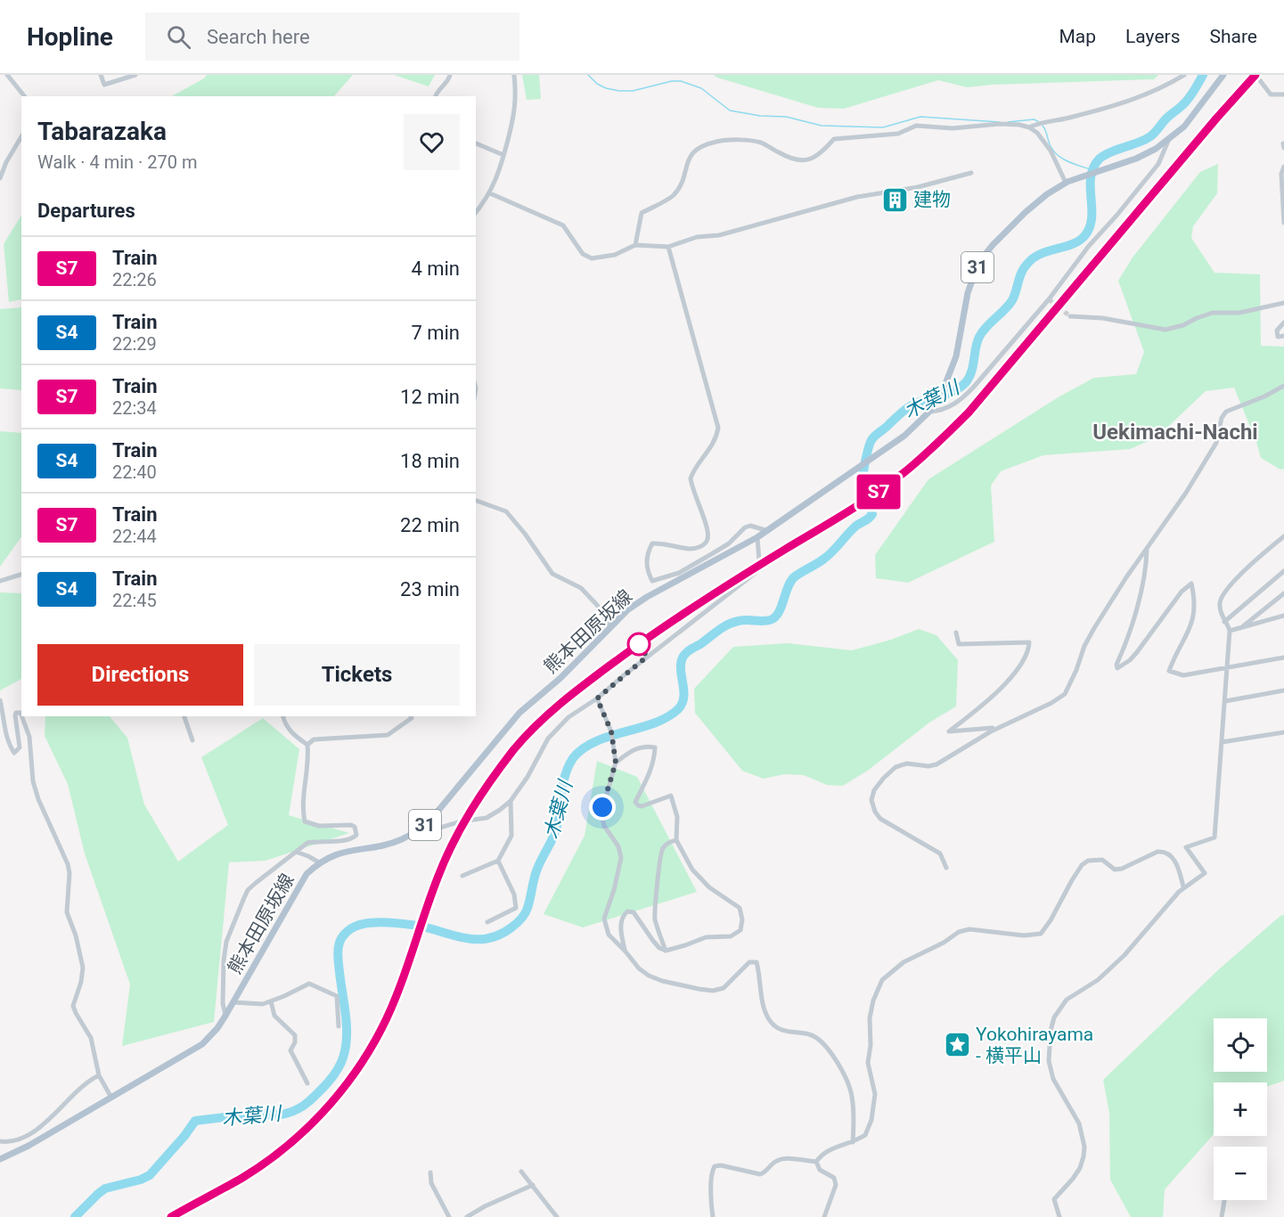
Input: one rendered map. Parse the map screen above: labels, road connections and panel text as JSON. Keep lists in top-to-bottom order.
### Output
{
  "streets": {
    "main road": ["31", "熊本田原坂線"]
  },
  "districts": ["Uekimachi-Nachi"],
  "water": ["木葉川"],
  "places": {
    "building": ["建物"],
    "place": ["Yokohirayama - 横平山"]
  },
  "page": {
    "header": "Hopline",
    "search": "Search here",
    "nav": ["Map", "Layers", "Share"],
    "on_map": "S7",
    "heading": [
      ["Tabarazaka", "Walk · 4 min · 270 m"],
      "Departures"
    ],
    "list": [
      {
        "mark": "S7",
        "name": "Train",
        "note": "22:26",
        "value": "4 min"
      },
      {
        "mark": "S4",
        "name": "Train",
        "note": "22:29",
        "value": "7 min"
      },
      {
        "mark": "S7",
        "name": "Train",
        "note": "22:34",
        "value": "12 min"
      },
      {
        "mark": "S4",
        "name": "Train",
        "note": "22:40",
        "value": "18 min"
      },
      {
        "mark": "S7",
        "name": "Train",
        "note": "22:44",
        "value": "22 min"
      },
      {
        "mark": "S4",
        "name": "Train",
        "note": "22:45",
        "value": "23 min"
      }
    ],
    "buttons": ["Directions", "Tickets"],
    "map_buttons": ["+", "−"]
  }
}
